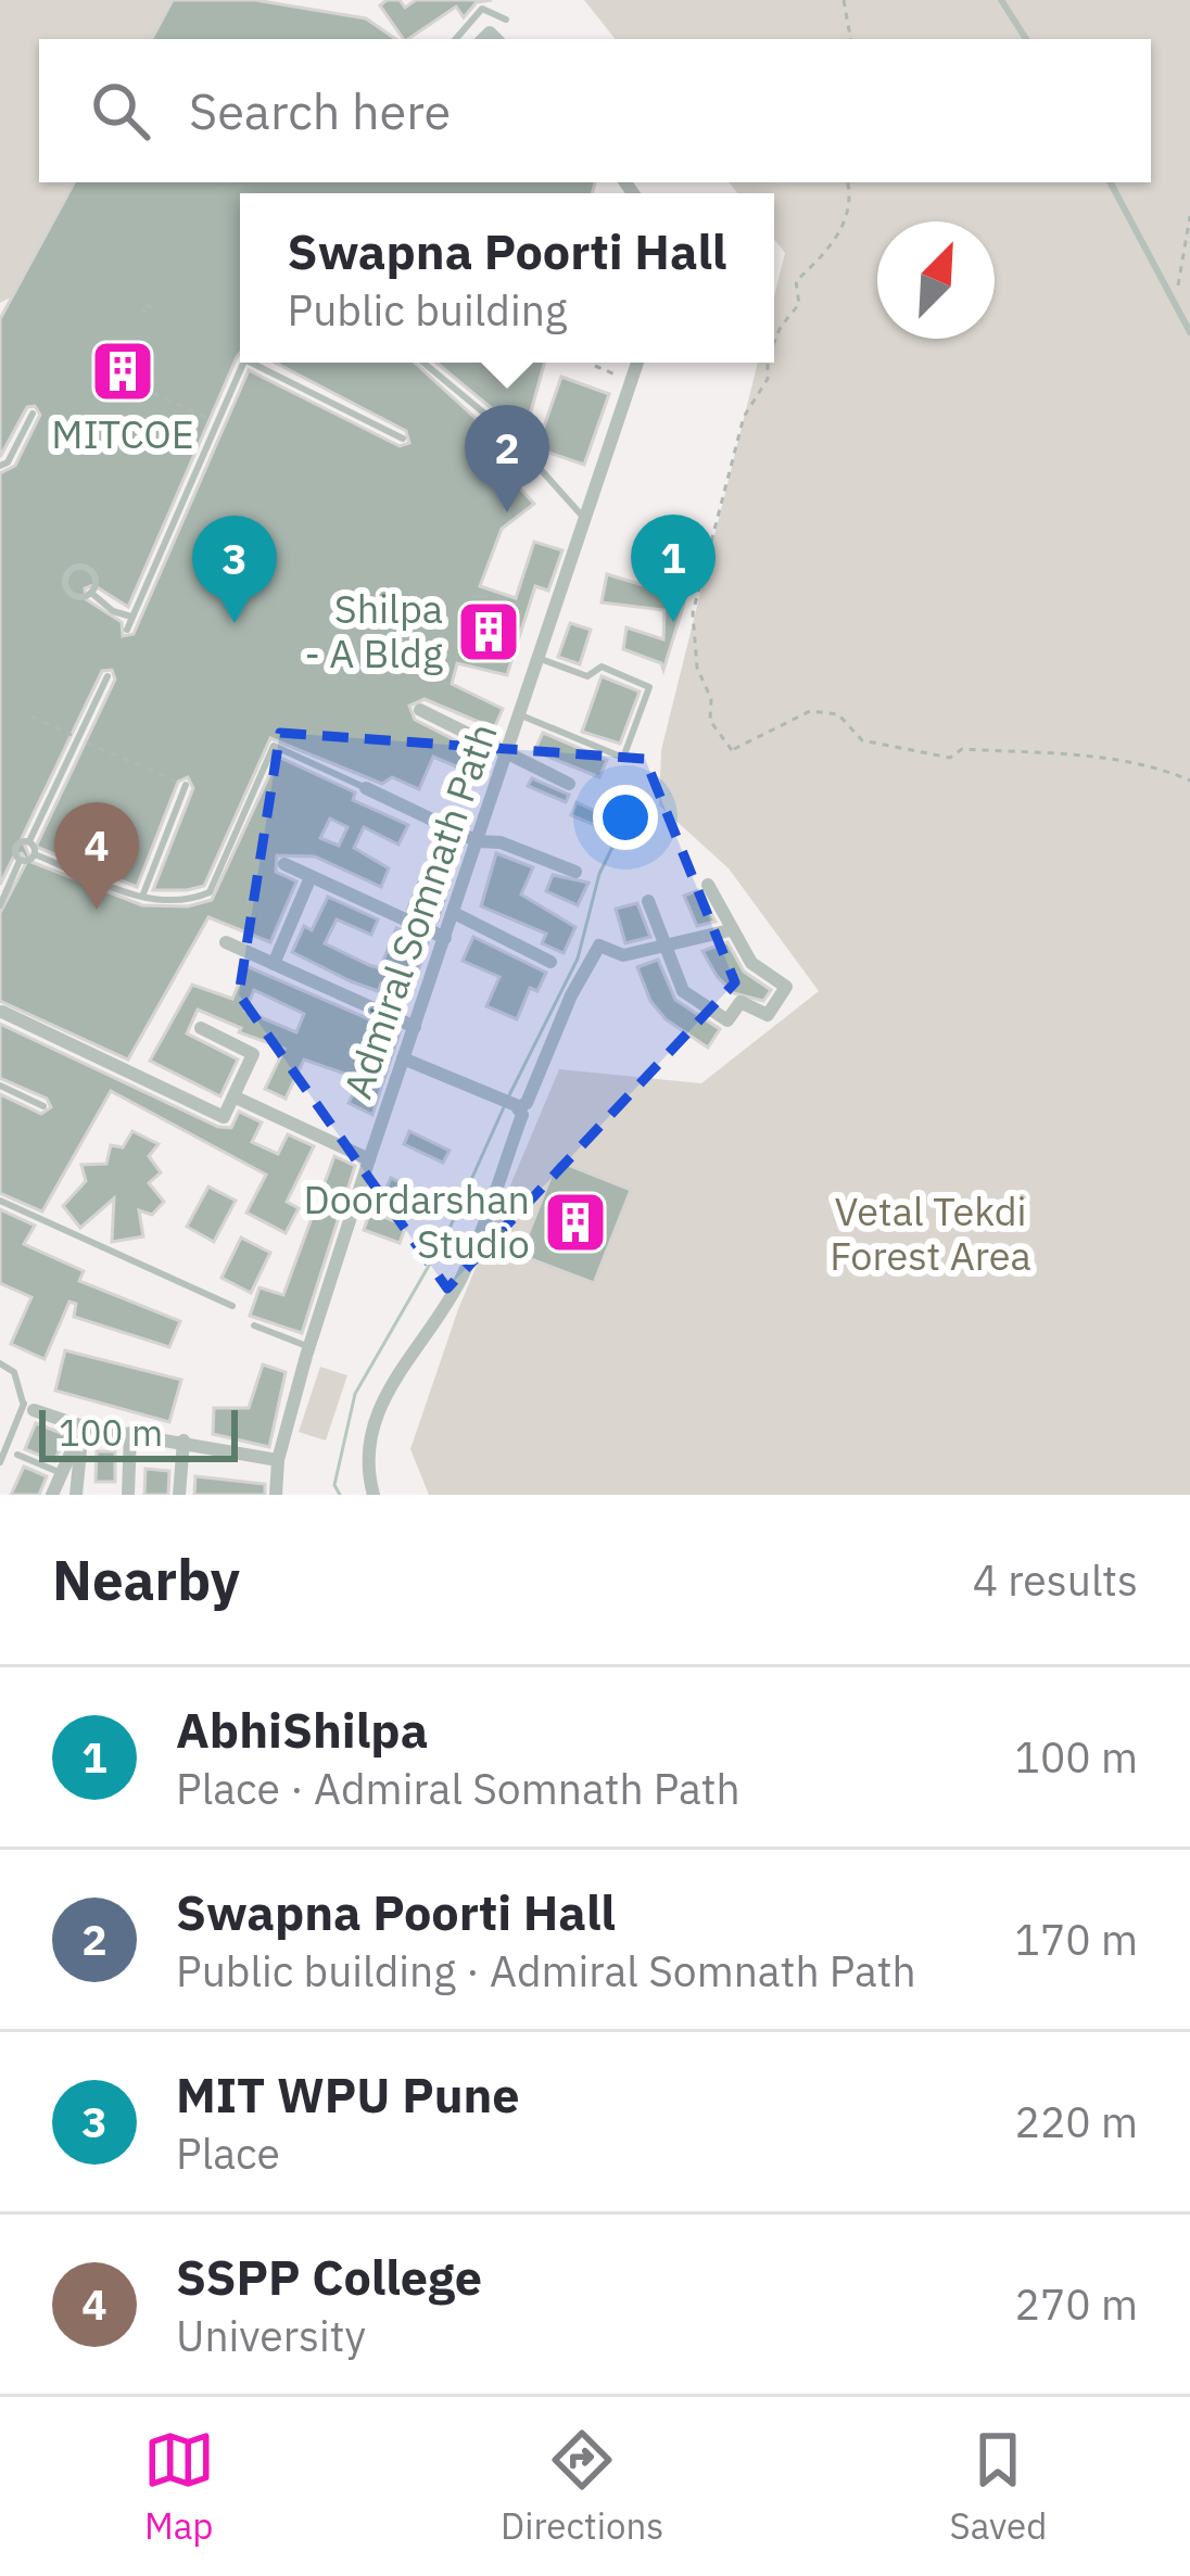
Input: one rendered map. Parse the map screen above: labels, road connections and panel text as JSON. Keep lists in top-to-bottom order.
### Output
{
  "streets": {
    "street": ["Admiral Somnath Path"]
  },
  "parks": ["Vetal Tekdi Forest Area"],
  "places": {
    "building": ["MITCOE", "Shilpa - A Bldg", "Doordarshan Studio"]
  },
  "scale_bar": "100 m",
  "north": "top right",
  "page": {
    "search": "Search here",
    "popup": ["Swapna Poorti Hall", "Public building"],
    "pins": [
      "2",
      "1",
      "3",
      "4"
    ],
    "scale": "100 m",
    "heading": ["Nearby", "4 results"],
    "list": [
      {
        "mark": "1",
        "name": "AbhiShilpa",
        "note": "Place · Admiral Somnath Path",
        "value": "100 m"
      },
      {
        "mark": "2",
        "name": "Swapna Poorti Hall",
        "note": "Public building · Admiral Somnath Path",
        "value": "170 m"
      },
      {
        "mark": "3",
        "name": "MIT WPU Pune",
        "note": "Place",
        "value": "220 m"
      },
      {
        "mark": "4",
        "name": "SSPP College",
        "note": "University",
        "value": "270 m"
      }
    ],
    "nav": ["Map", "Directions", "Saved"]
  }
}
